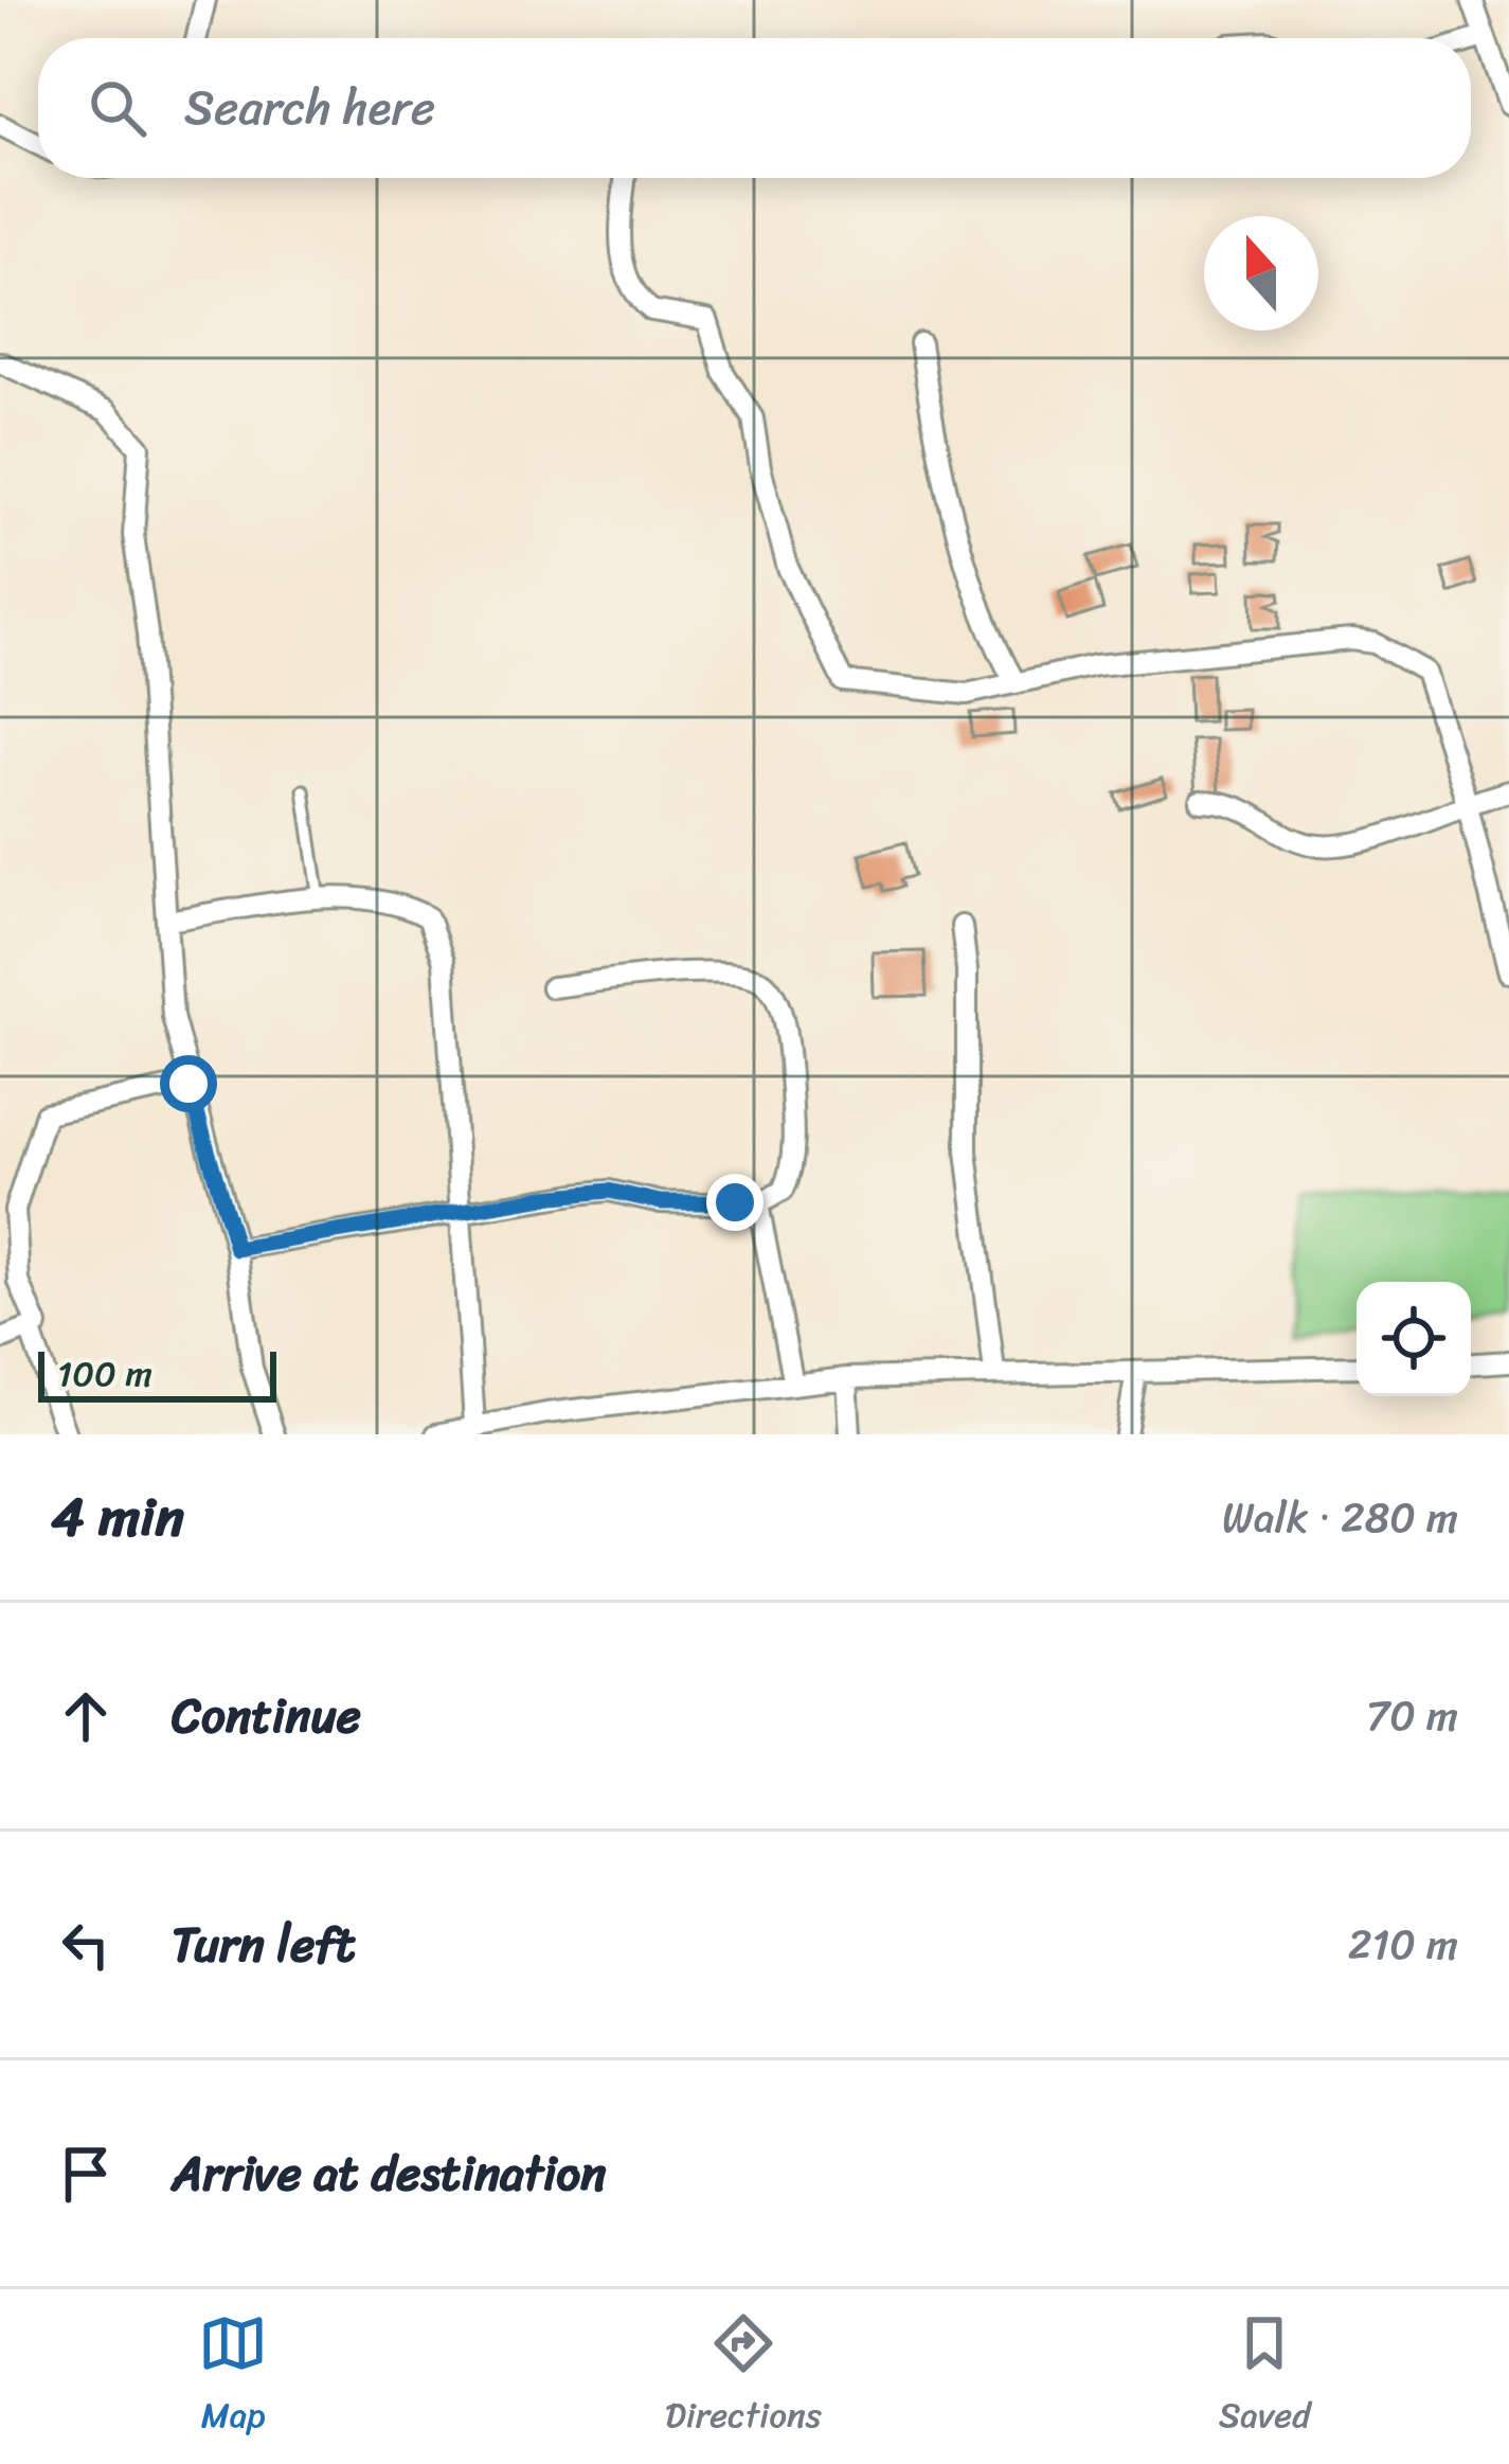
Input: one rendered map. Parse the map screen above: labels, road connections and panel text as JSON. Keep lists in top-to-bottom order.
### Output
{
  "scale_bar": "100 m",
  "north": "top",
  "page": {
    "search": "Search here",
    "scale": "100 m",
    "heading": ["4 min", "Walk · 280 m"],
    "list": [
      ["Continue", "70 m"],
      ["Turn left", "210 m"],
      "Arrive at destination"
    ],
    "nav": ["Map", "Directions", "Saved"]
  }
}
